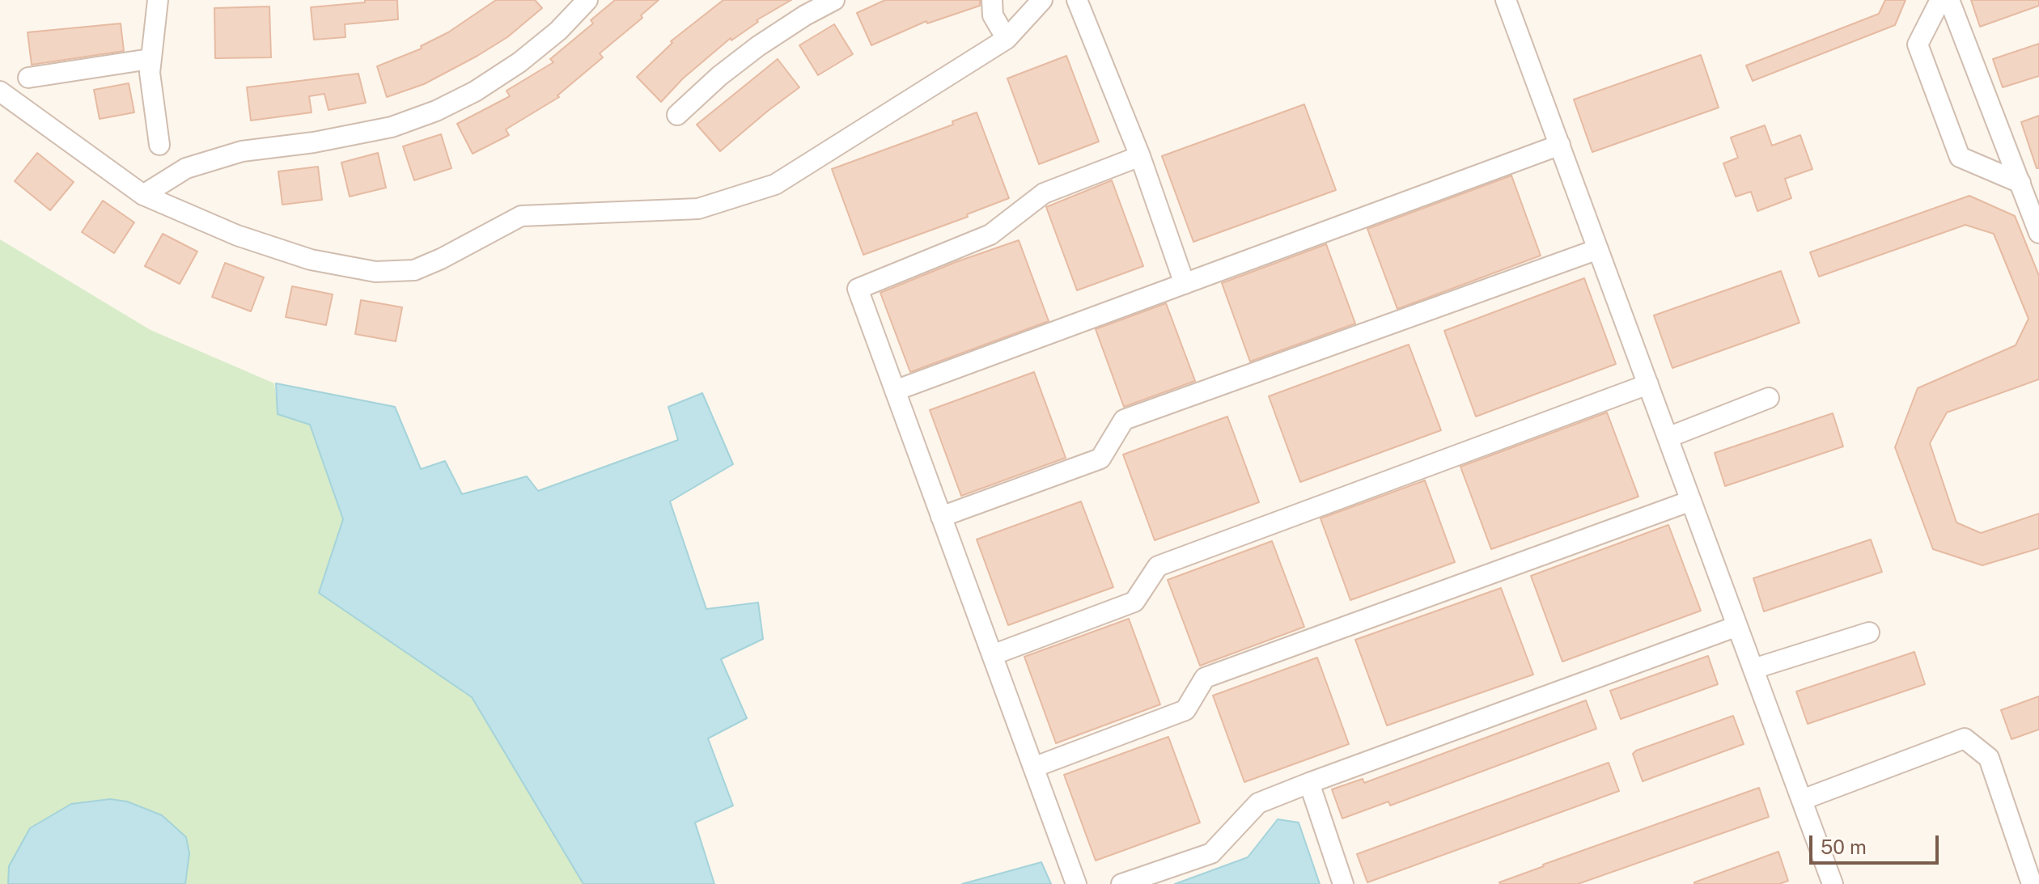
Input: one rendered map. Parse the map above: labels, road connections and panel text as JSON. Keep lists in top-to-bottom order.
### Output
{
  "scale_bar": "50 m"
}
